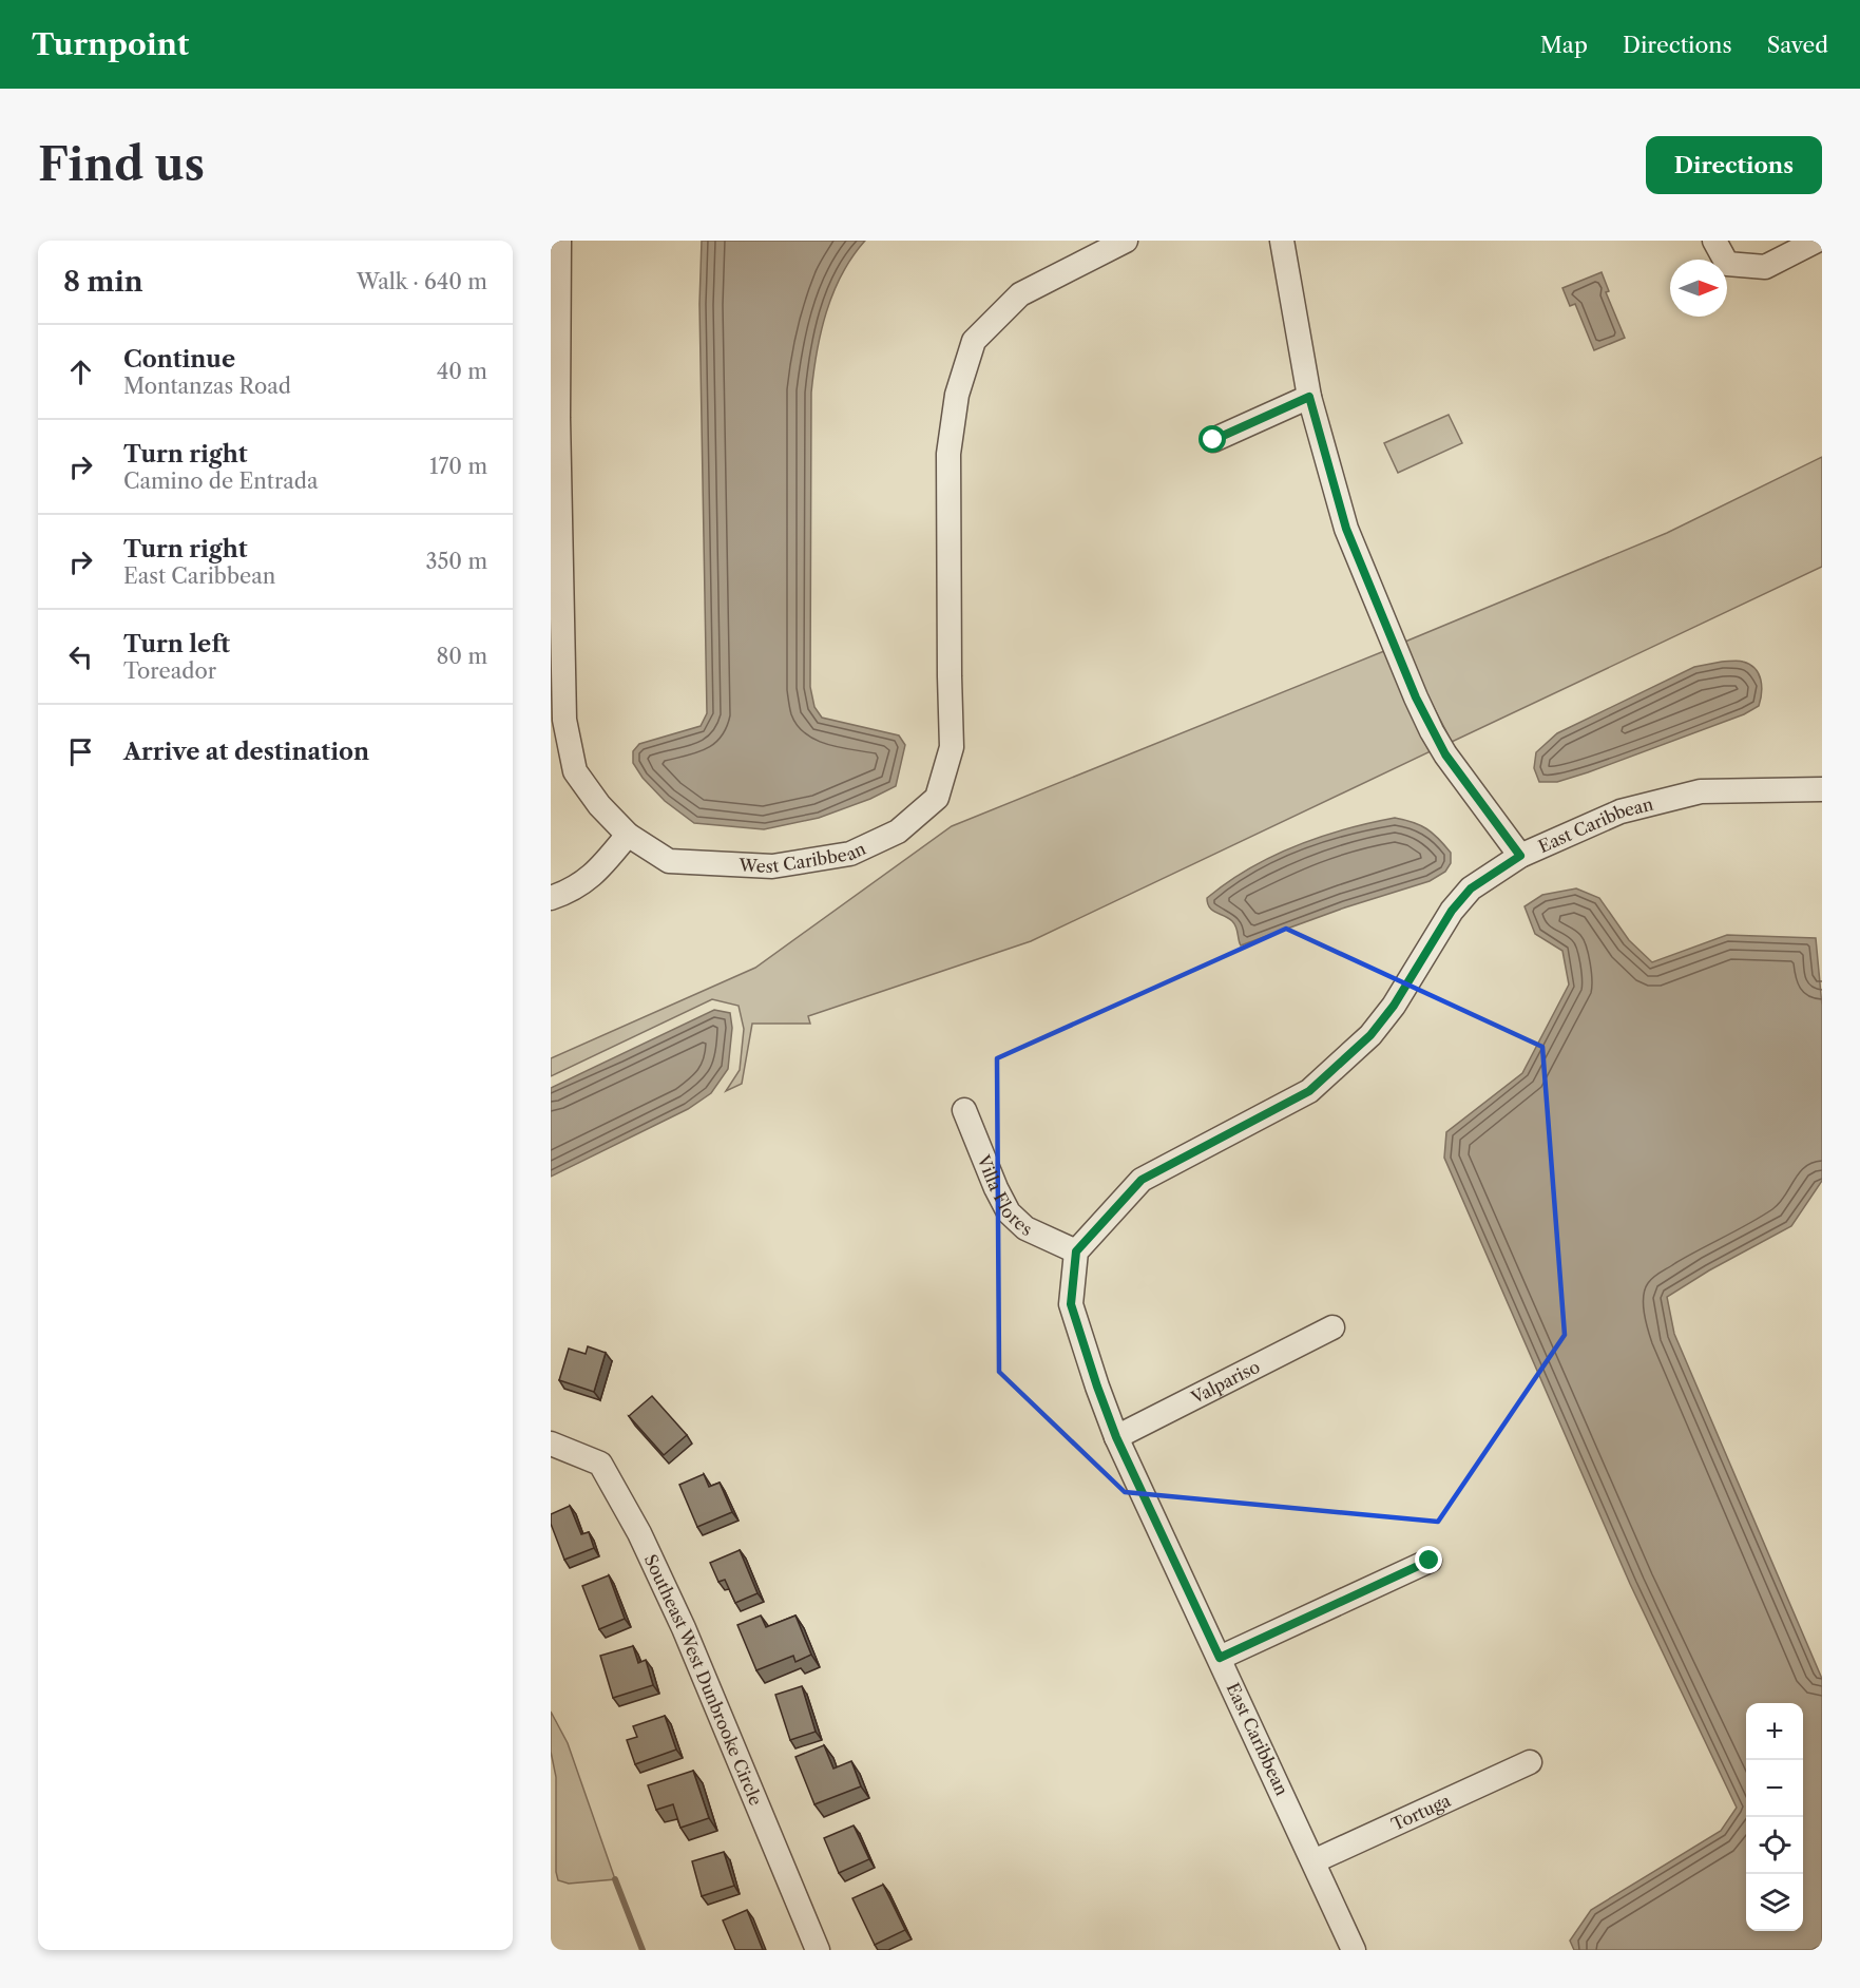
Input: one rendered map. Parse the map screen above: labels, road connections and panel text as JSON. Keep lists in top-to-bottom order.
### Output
{
  "streets": {
    "street": [
      "East Caribbean",
      "West Caribbean",
      "Villa Flores",
      "Valpariso",
      "Southeast West Dunbrooke Circle",
      "Tortuga"
    ]
  },
  "crossings": [
    ["East Caribbean", "Villa Flores"],
    ["East Caribbean", "Valpariso"],
    ["East Caribbean", "Tortuga"]
  ],
  "north": "right",
  "page": {
    "header": "Turnpoint",
    "nav": ["Map", "Directions", "Saved"],
    "buttons": "Directions",
    "title": "Find us",
    "heading": ["8 min", "Walk · 640 m"],
    "list": [
      ["Continue", "Montanzas Road", "40 m"],
      ["Turn right", "Camino de Entrada", "170 m"],
      ["Turn right", "East Caribbean", "350 m"],
      ["Turn left", "Toreador", "80 m"],
      "Arrive at destination"
    ],
    "map_buttons": ["+", "−"]
  }
}
